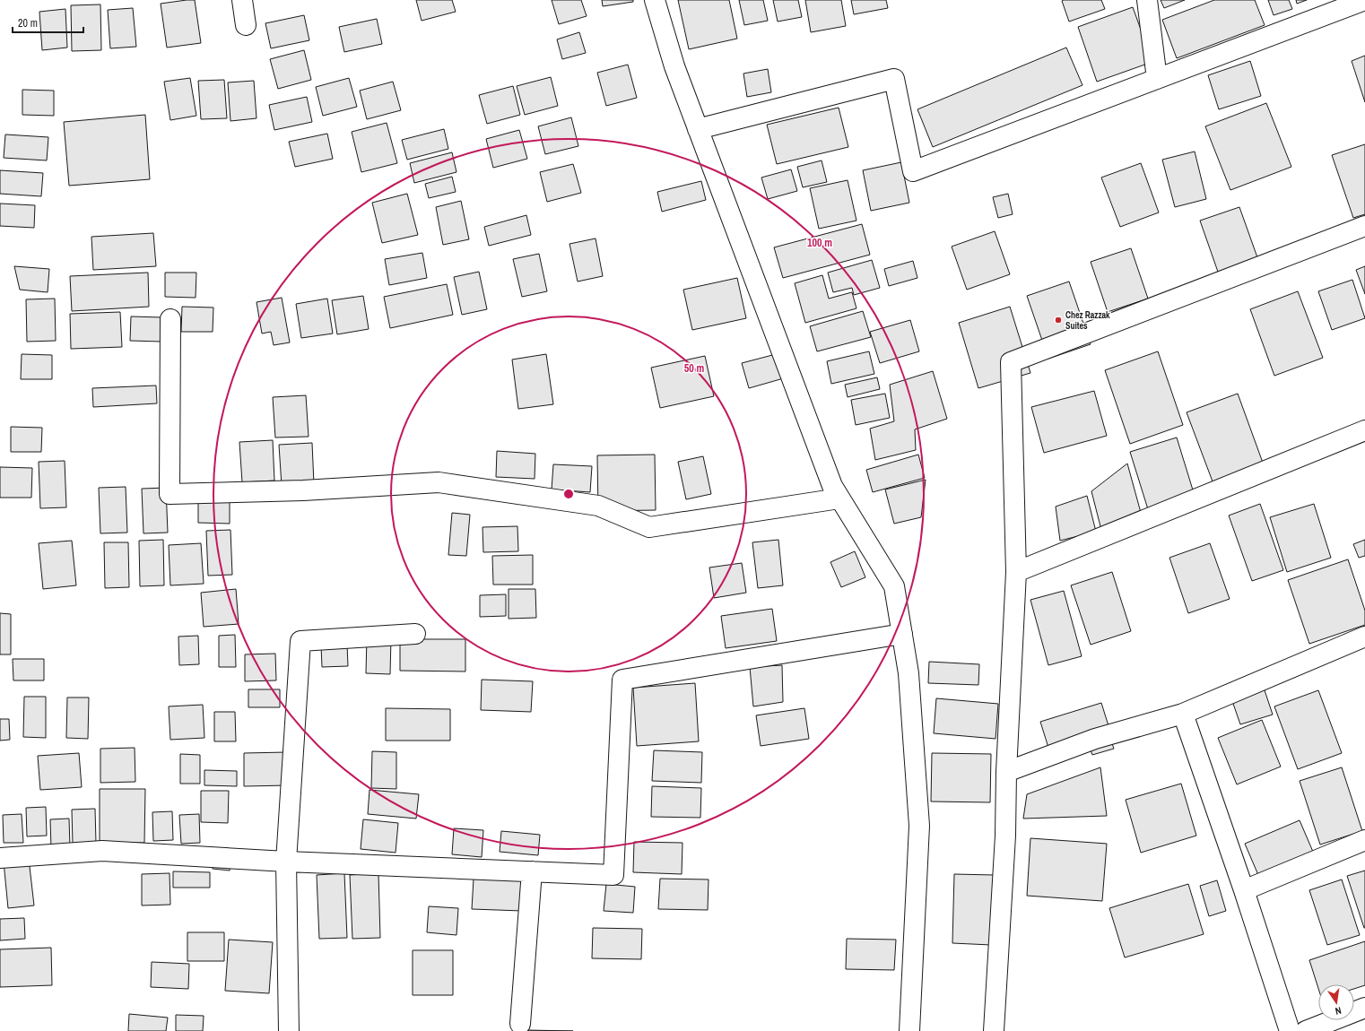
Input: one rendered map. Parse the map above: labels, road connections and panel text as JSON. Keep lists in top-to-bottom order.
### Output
{
  "places": ["Chez Razzak Suites"],
  "scale_bar": "20 m",
  "north": "bottom",
  "rings": ["100 m", "50 m"]
}
